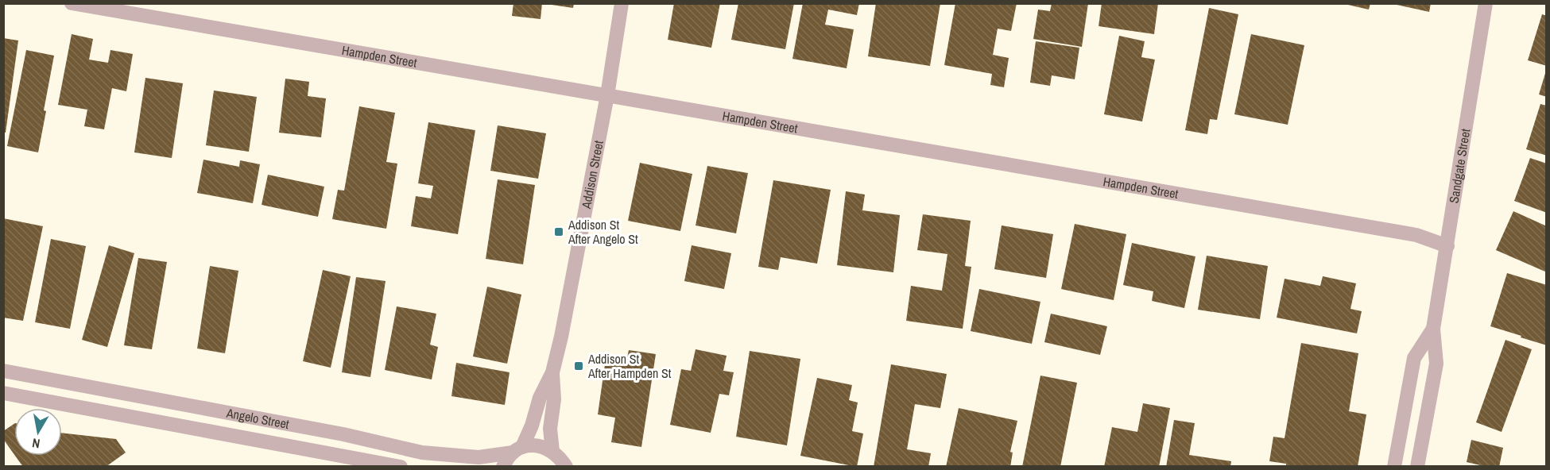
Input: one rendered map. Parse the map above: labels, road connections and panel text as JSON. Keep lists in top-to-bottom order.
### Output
{
  "streets": {
    "street": [
      "Hampden Street",
      "Sandgate Street",
      "Addison Street",
      "Angelo Street"
    ]
  },
  "crossings": [
    ["Hampden Street", "Sandgate Street"],
    ["Hampden Street", "Addison Street"],
    ["Addison Street", "Angelo Street"]
  ],
  "places": {
    "transit": ["Addison St After Angelo St", "Addison St After Hampden St"]
  },
  "north": "bottom"
}
